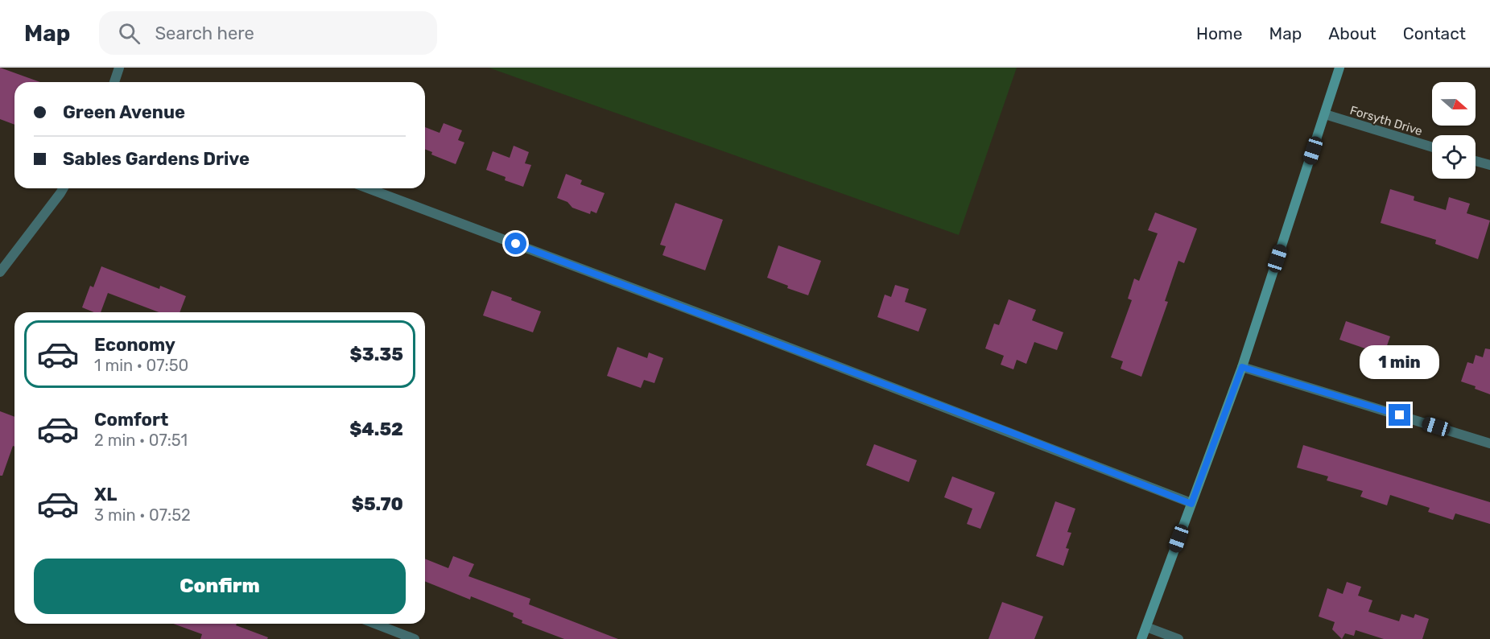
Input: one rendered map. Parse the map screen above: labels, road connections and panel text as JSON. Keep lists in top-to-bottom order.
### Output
{
  "streets": {
    "street": ["Forsyth Drive"]
  },
  "north": "right",
  "page": {
    "header": "Map",
    "search": "Search here",
    "nav": [
      "Home",
      "Map",
      "About",
      "Contact"
    ],
    "banner": ["Green Avenue", "Sables Gardens Drive"],
    "list": [
      {
        "name": "Economy",
        "note": "1 min · 07:50",
        "value": "$3.35"
      },
      {
        "name": "Comfort",
        "note": "2 min · 07:51",
        "value": "$4.52"
      },
      {
        "name": "XL",
        "note": "3 min · 07:52",
        "value": "$5.70"
      }
    ],
    "bubble": "1 min",
    "buttons": "Confirm"
  }
}
